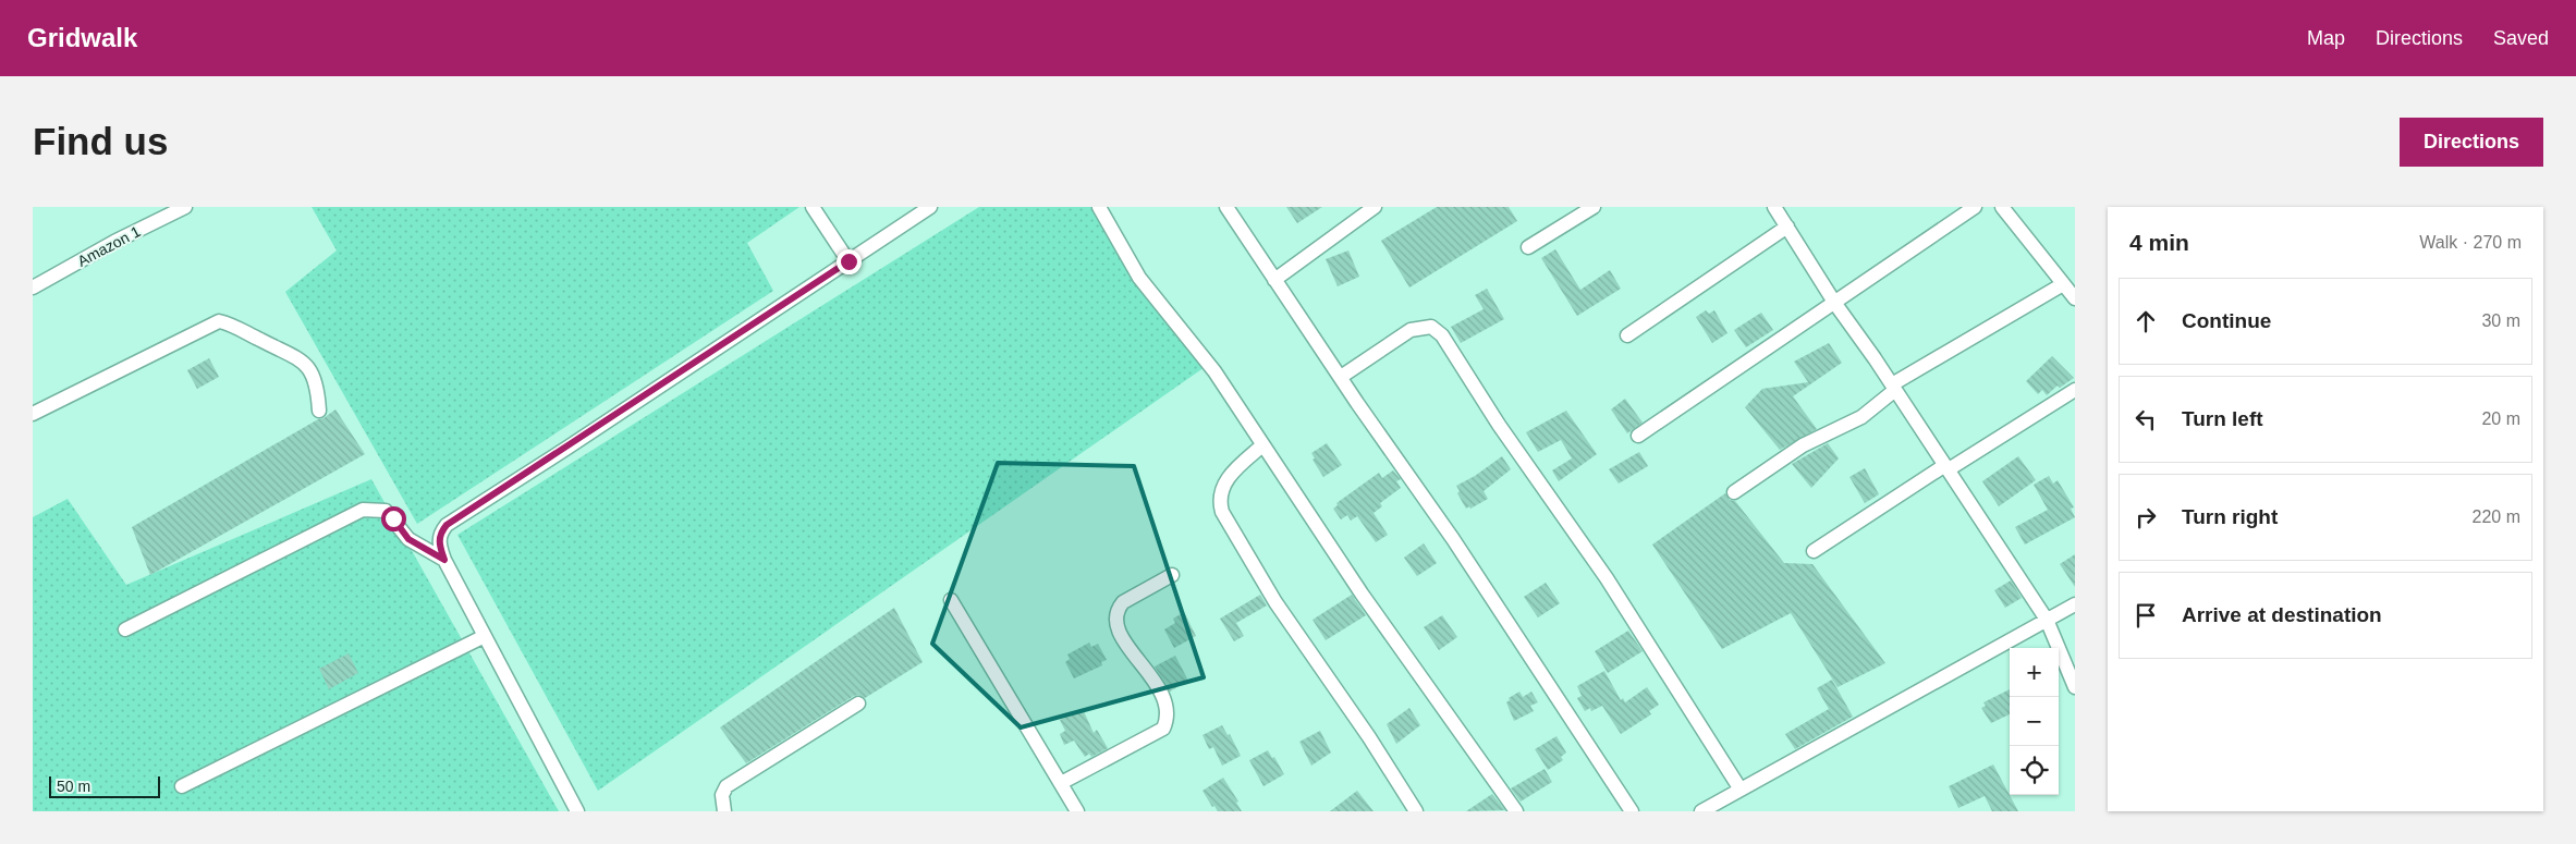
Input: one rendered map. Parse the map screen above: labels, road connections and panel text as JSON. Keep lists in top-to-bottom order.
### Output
{
  "streets": {
    "street": ["Amazon 1"]
  },
  "scale_bar": "50 m",
  "page": {
    "header": "Gridwalk",
    "nav": ["Map", "Directions", "Saved"],
    "buttons": "Directions",
    "title": "Find us",
    "heading": ["4 min", "Walk · 270 m"],
    "list": [
      ["Continue", "30 m"],
      ["Turn left", "20 m"],
      ["Turn right", "220 m"],
      "Arrive at destination"
    ],
    "map_buttons": ["+", "−"],
    "scale": "50 m"
  }
}
